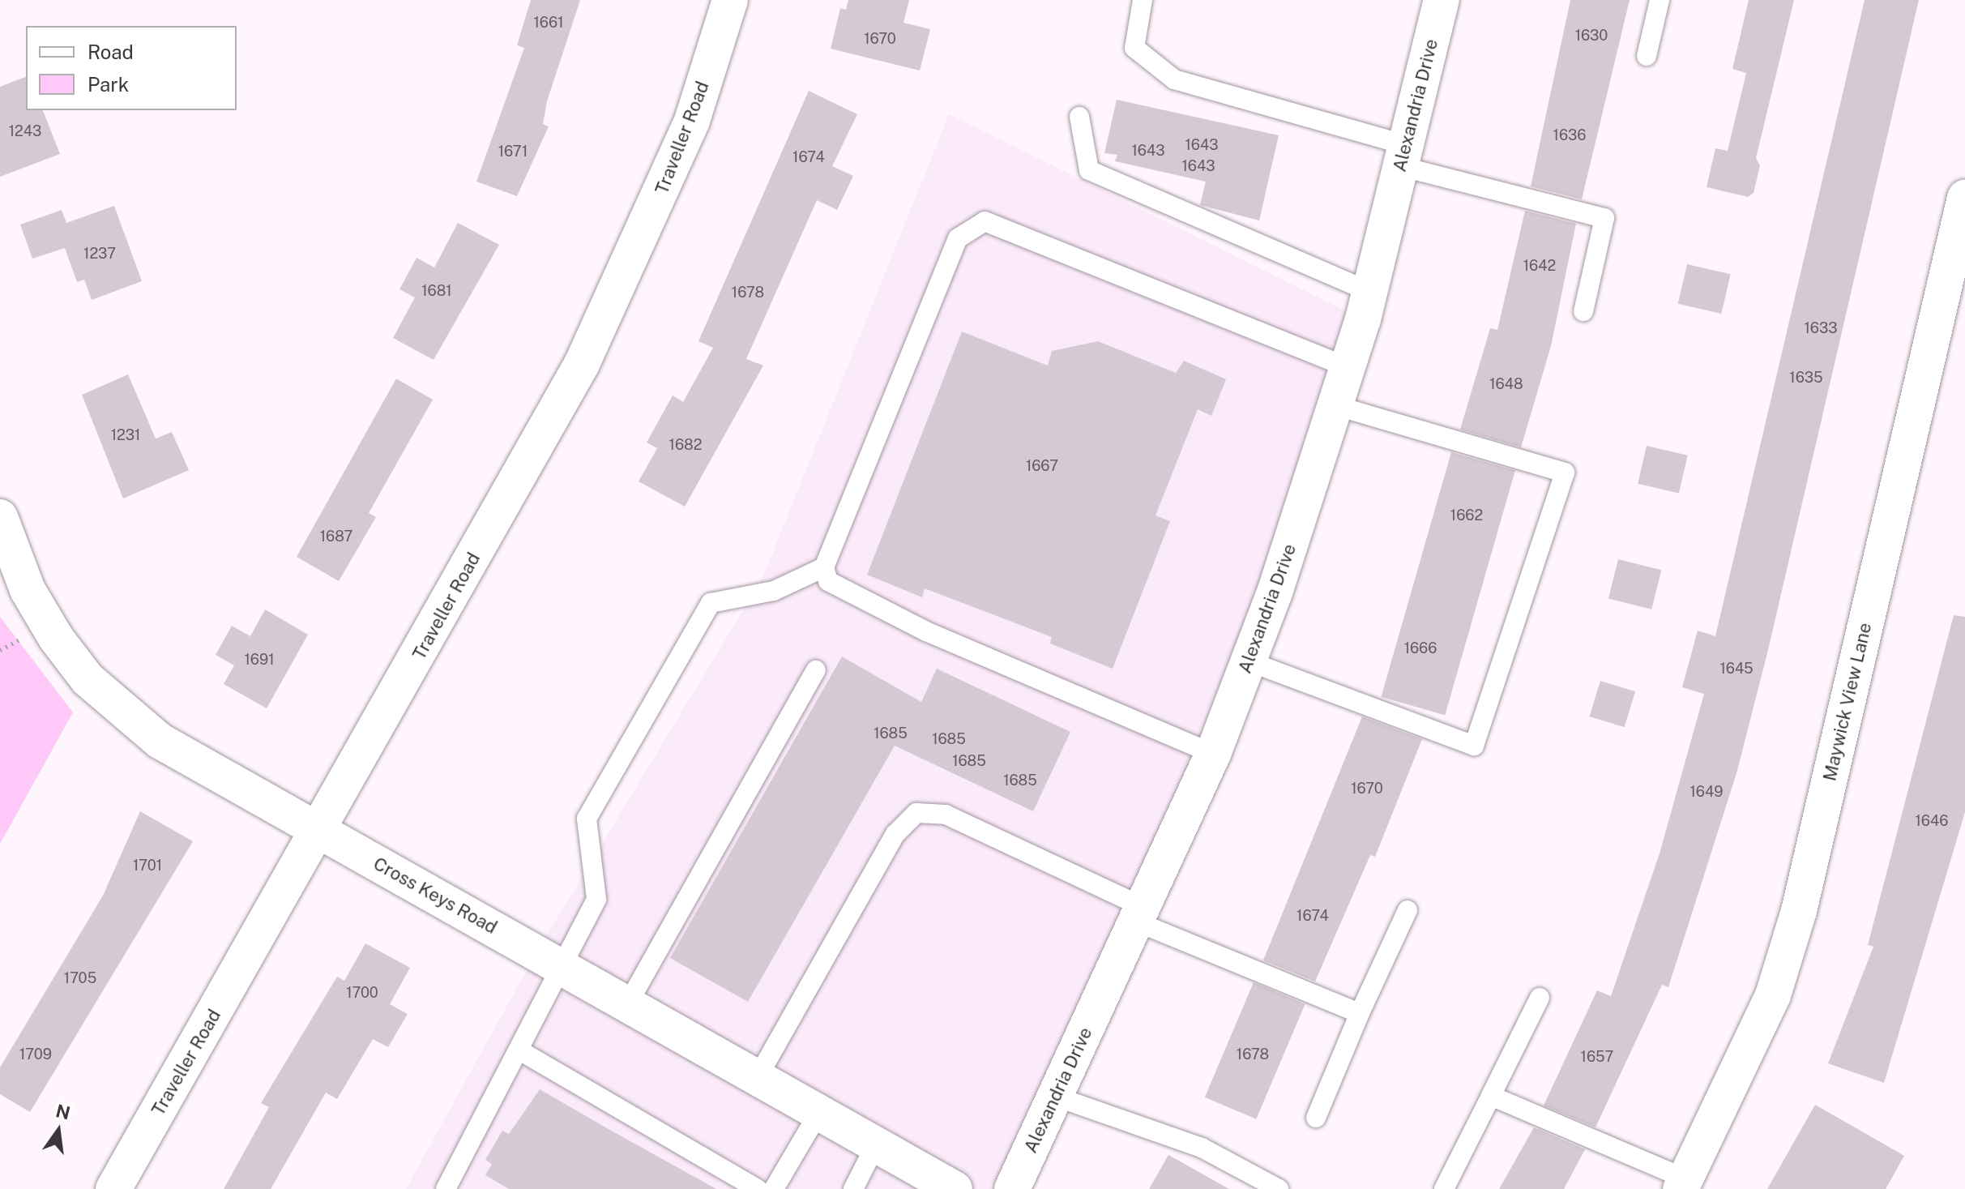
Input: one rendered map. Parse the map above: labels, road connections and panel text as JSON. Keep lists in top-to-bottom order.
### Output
{
  "streets": {
    "street": [
      "Alexandria Drive",
      "Traveller Road",
      "Maywick View Lane",
      "Cross Keys Road"
    ]
  },
  "crossings": [
    ["Traveller Road", "Cross Keys Road"]
  ],
  "house_numbers": [
    "1661",
    "1630",
    "1670",
    "1243",
    "1636",
    "1643",
    "1643",
    "1671",
    "1674",
    "1643",
    "1237",
    "1642",
    "1681",
    "1678",
    "1633",
    "1635",
    "1648",
    "1231",
    "1682",
    "1667",
    "1662",
    "1687",
    "1666",
    "1691",
    "1645",
    "1685",
    "1685",
    "1685",
    "1685",
    "1670",
    "1649",
    "1646",
    "1701",
    "1674",
    "1705",
    "1700",
    "1709",
    "1678",
    "1657"
  ],
  "legend": ["Road", "Park"],
  "north": "top"
}
